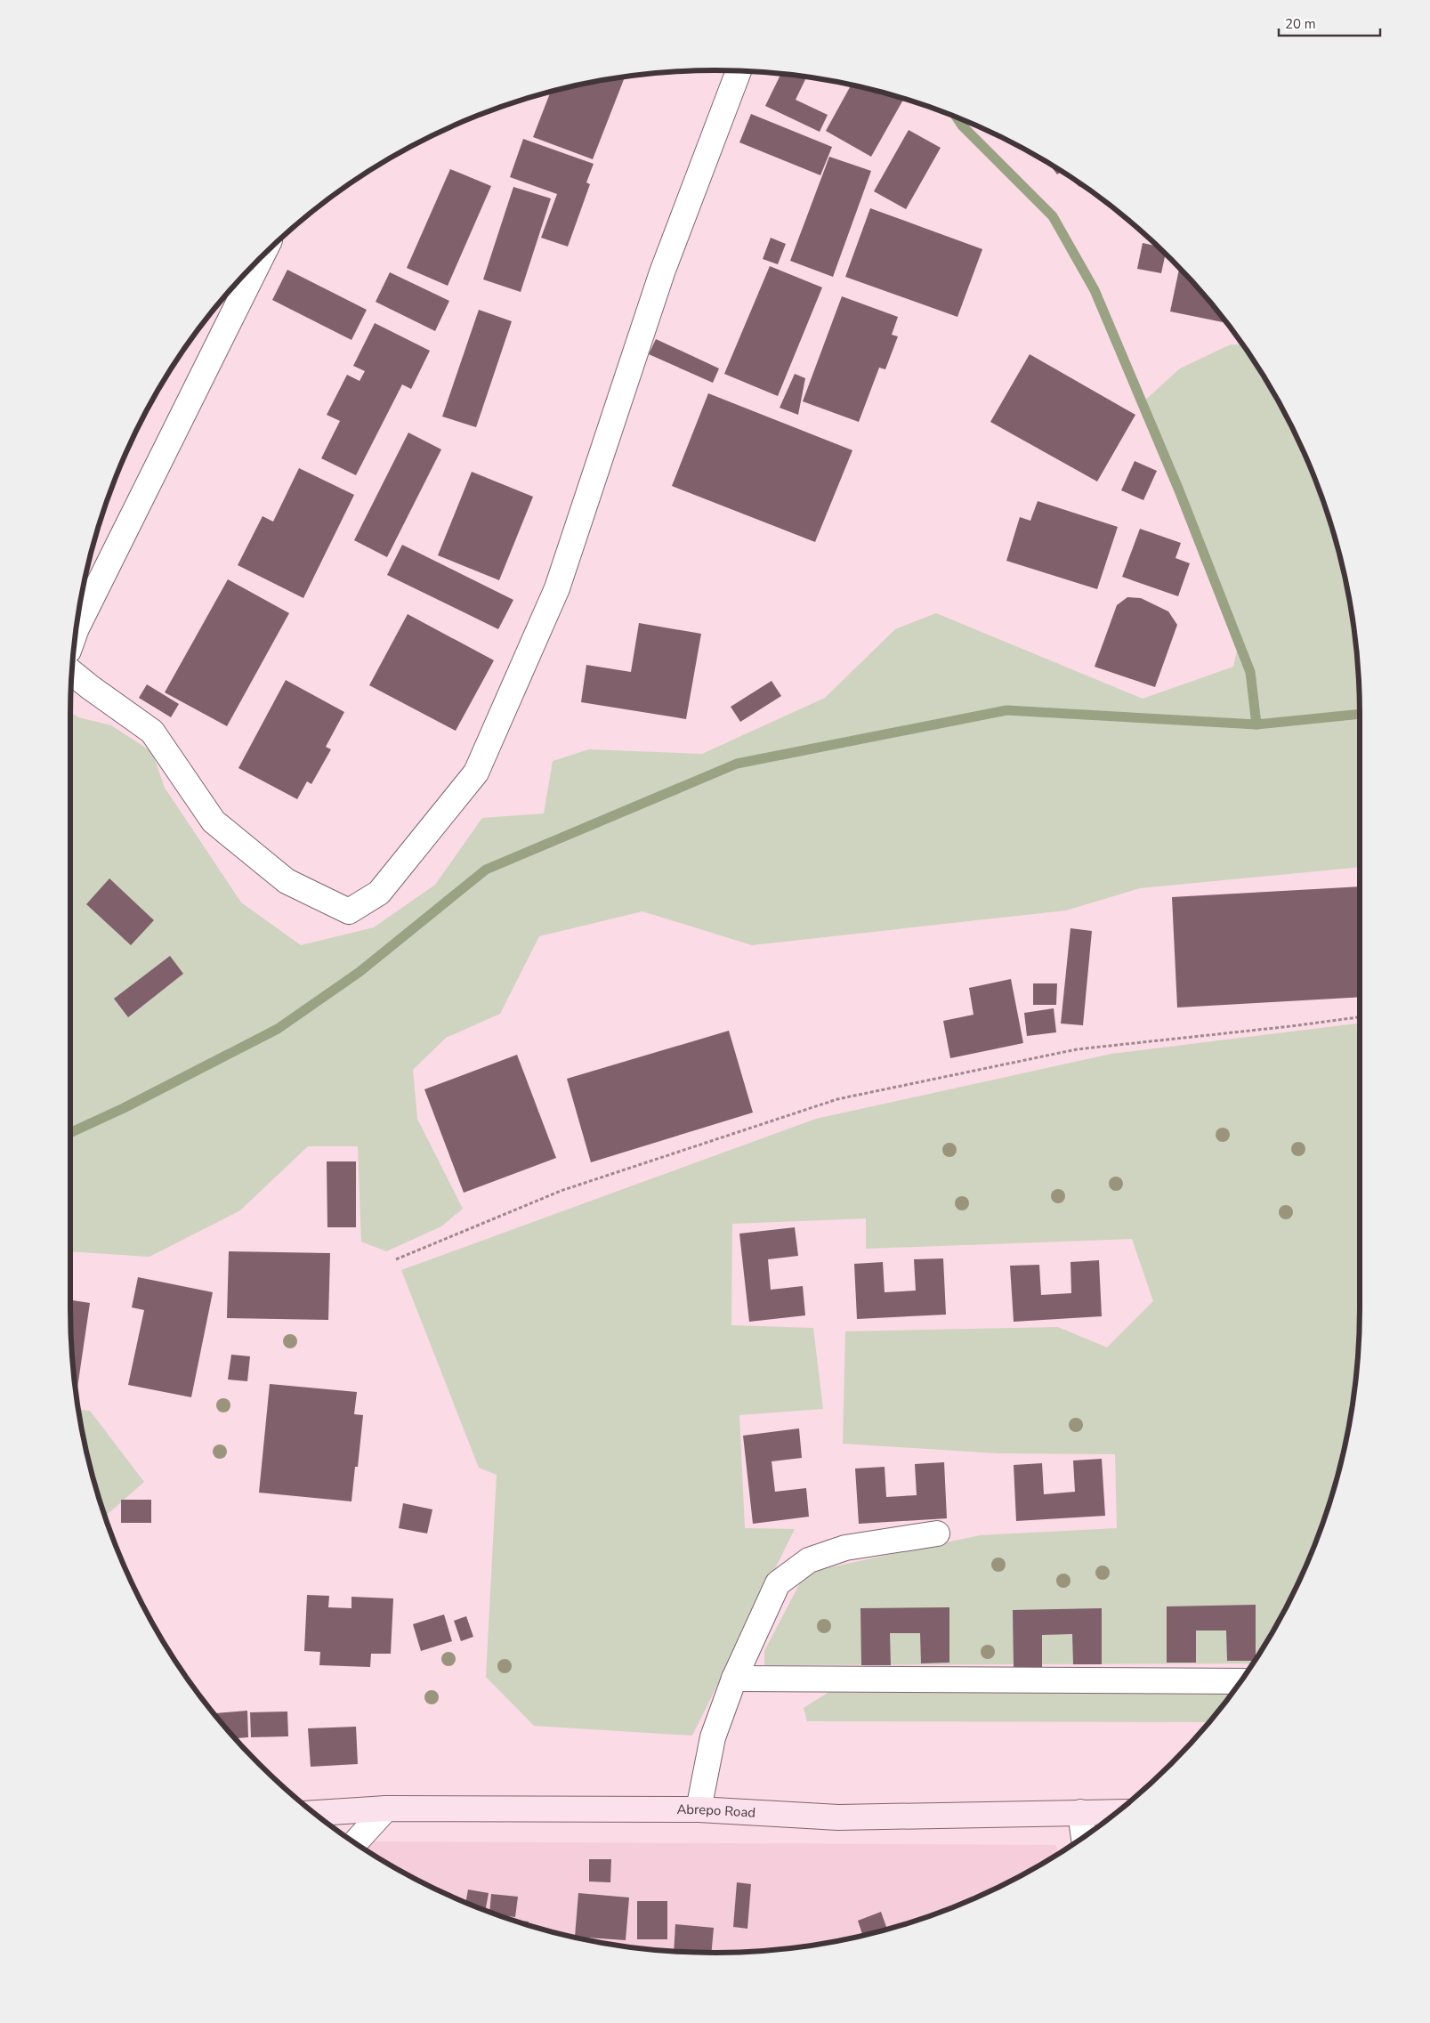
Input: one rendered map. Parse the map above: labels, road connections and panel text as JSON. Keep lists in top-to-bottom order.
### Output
{
  "streets": {
    "main road": ["Abrepo Road"]
  },
  "scale_bar": "20 m"
}
